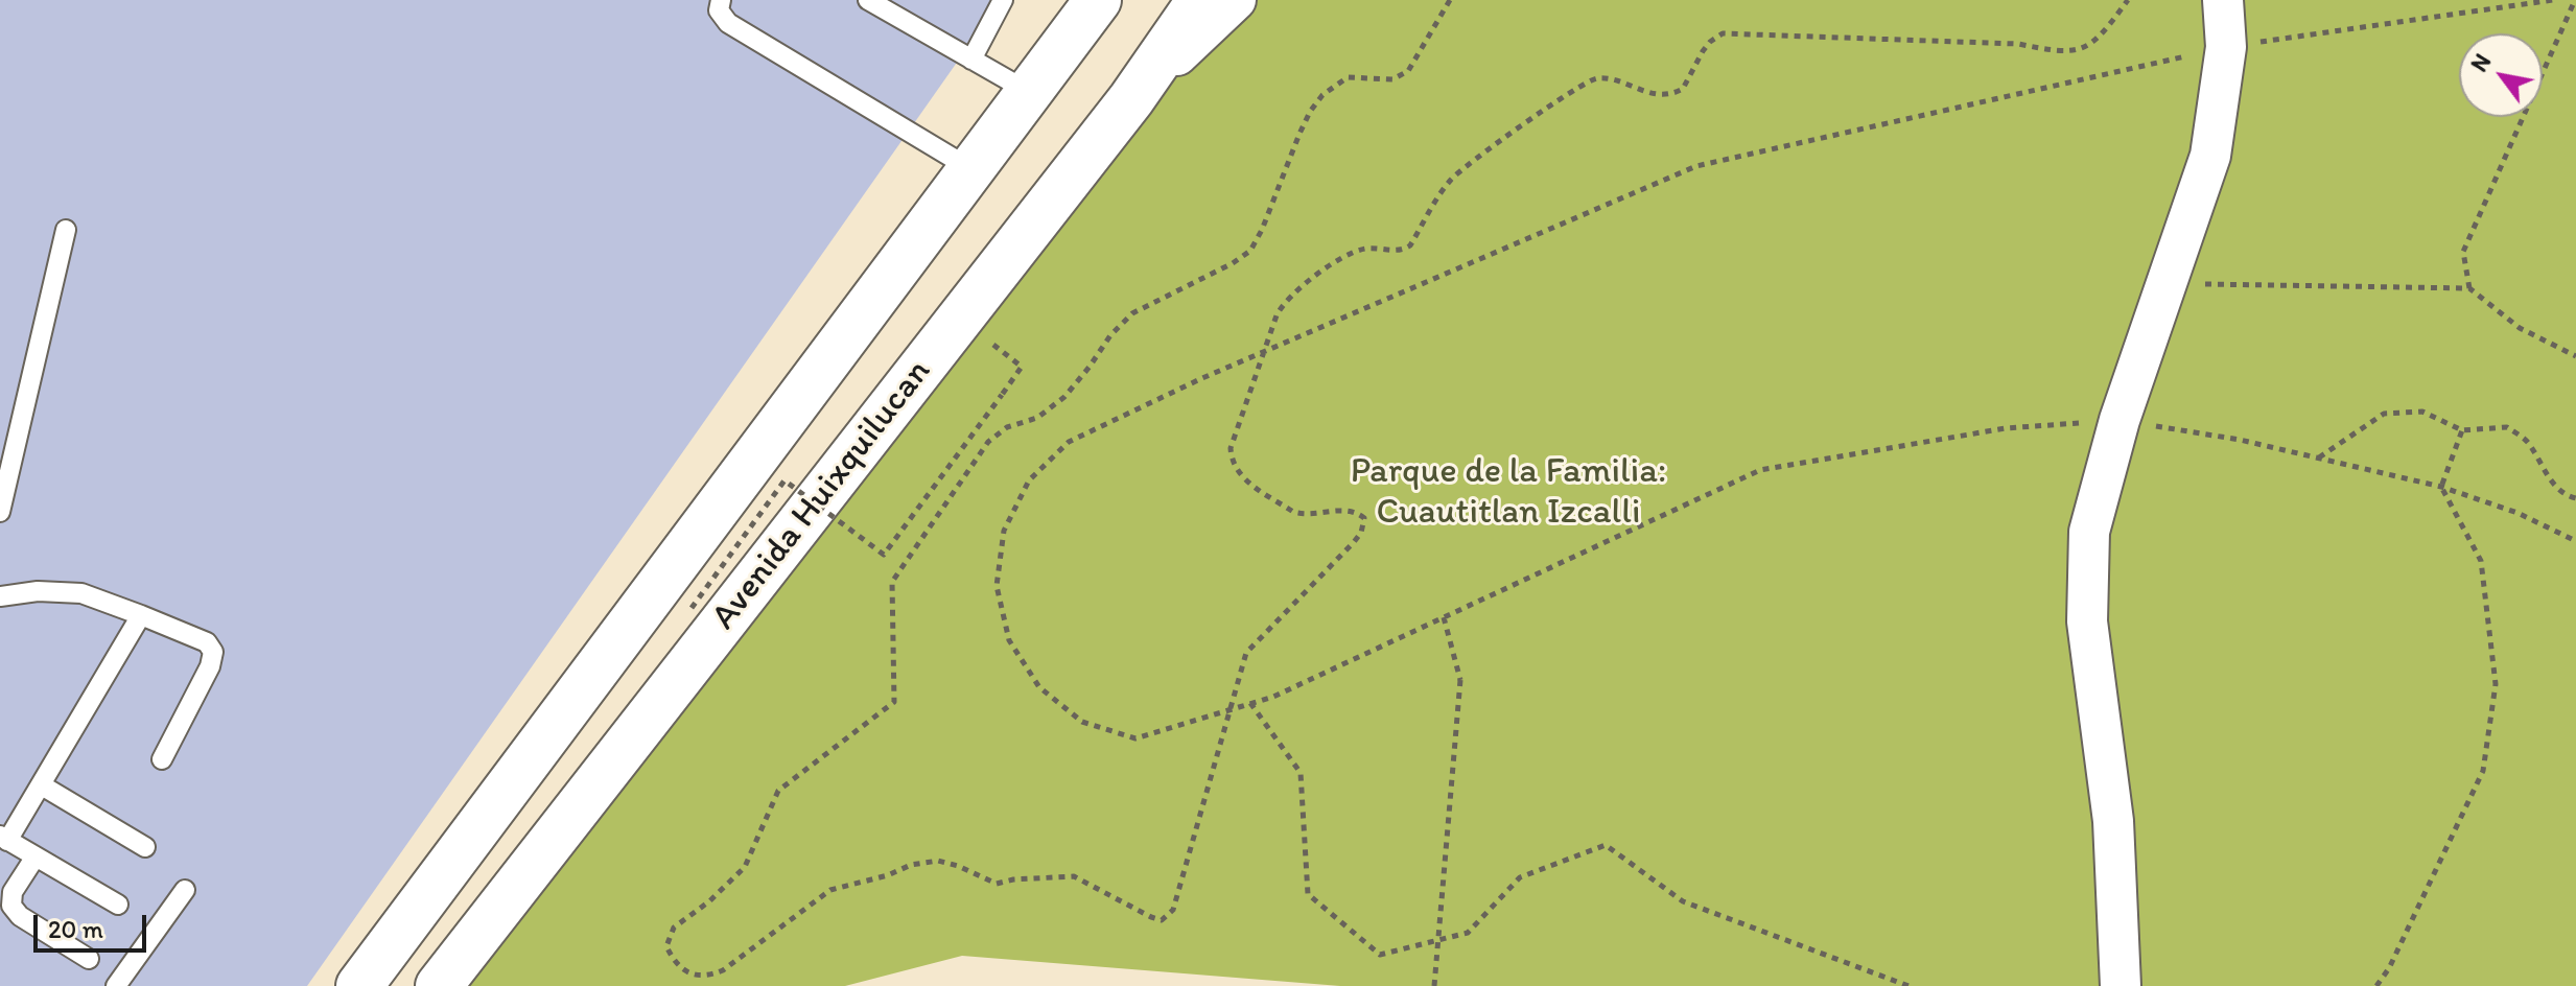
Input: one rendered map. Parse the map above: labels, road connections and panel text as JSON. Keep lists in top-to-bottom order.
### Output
{
  "streets": {
    "main road": ["Avenida Huixquilucan"]
  },
  "parks": ["Parque de la Familia: Cuautitlan Izcalli"],
  "scale_bar": "20 m",
  "north": "top left"
}
